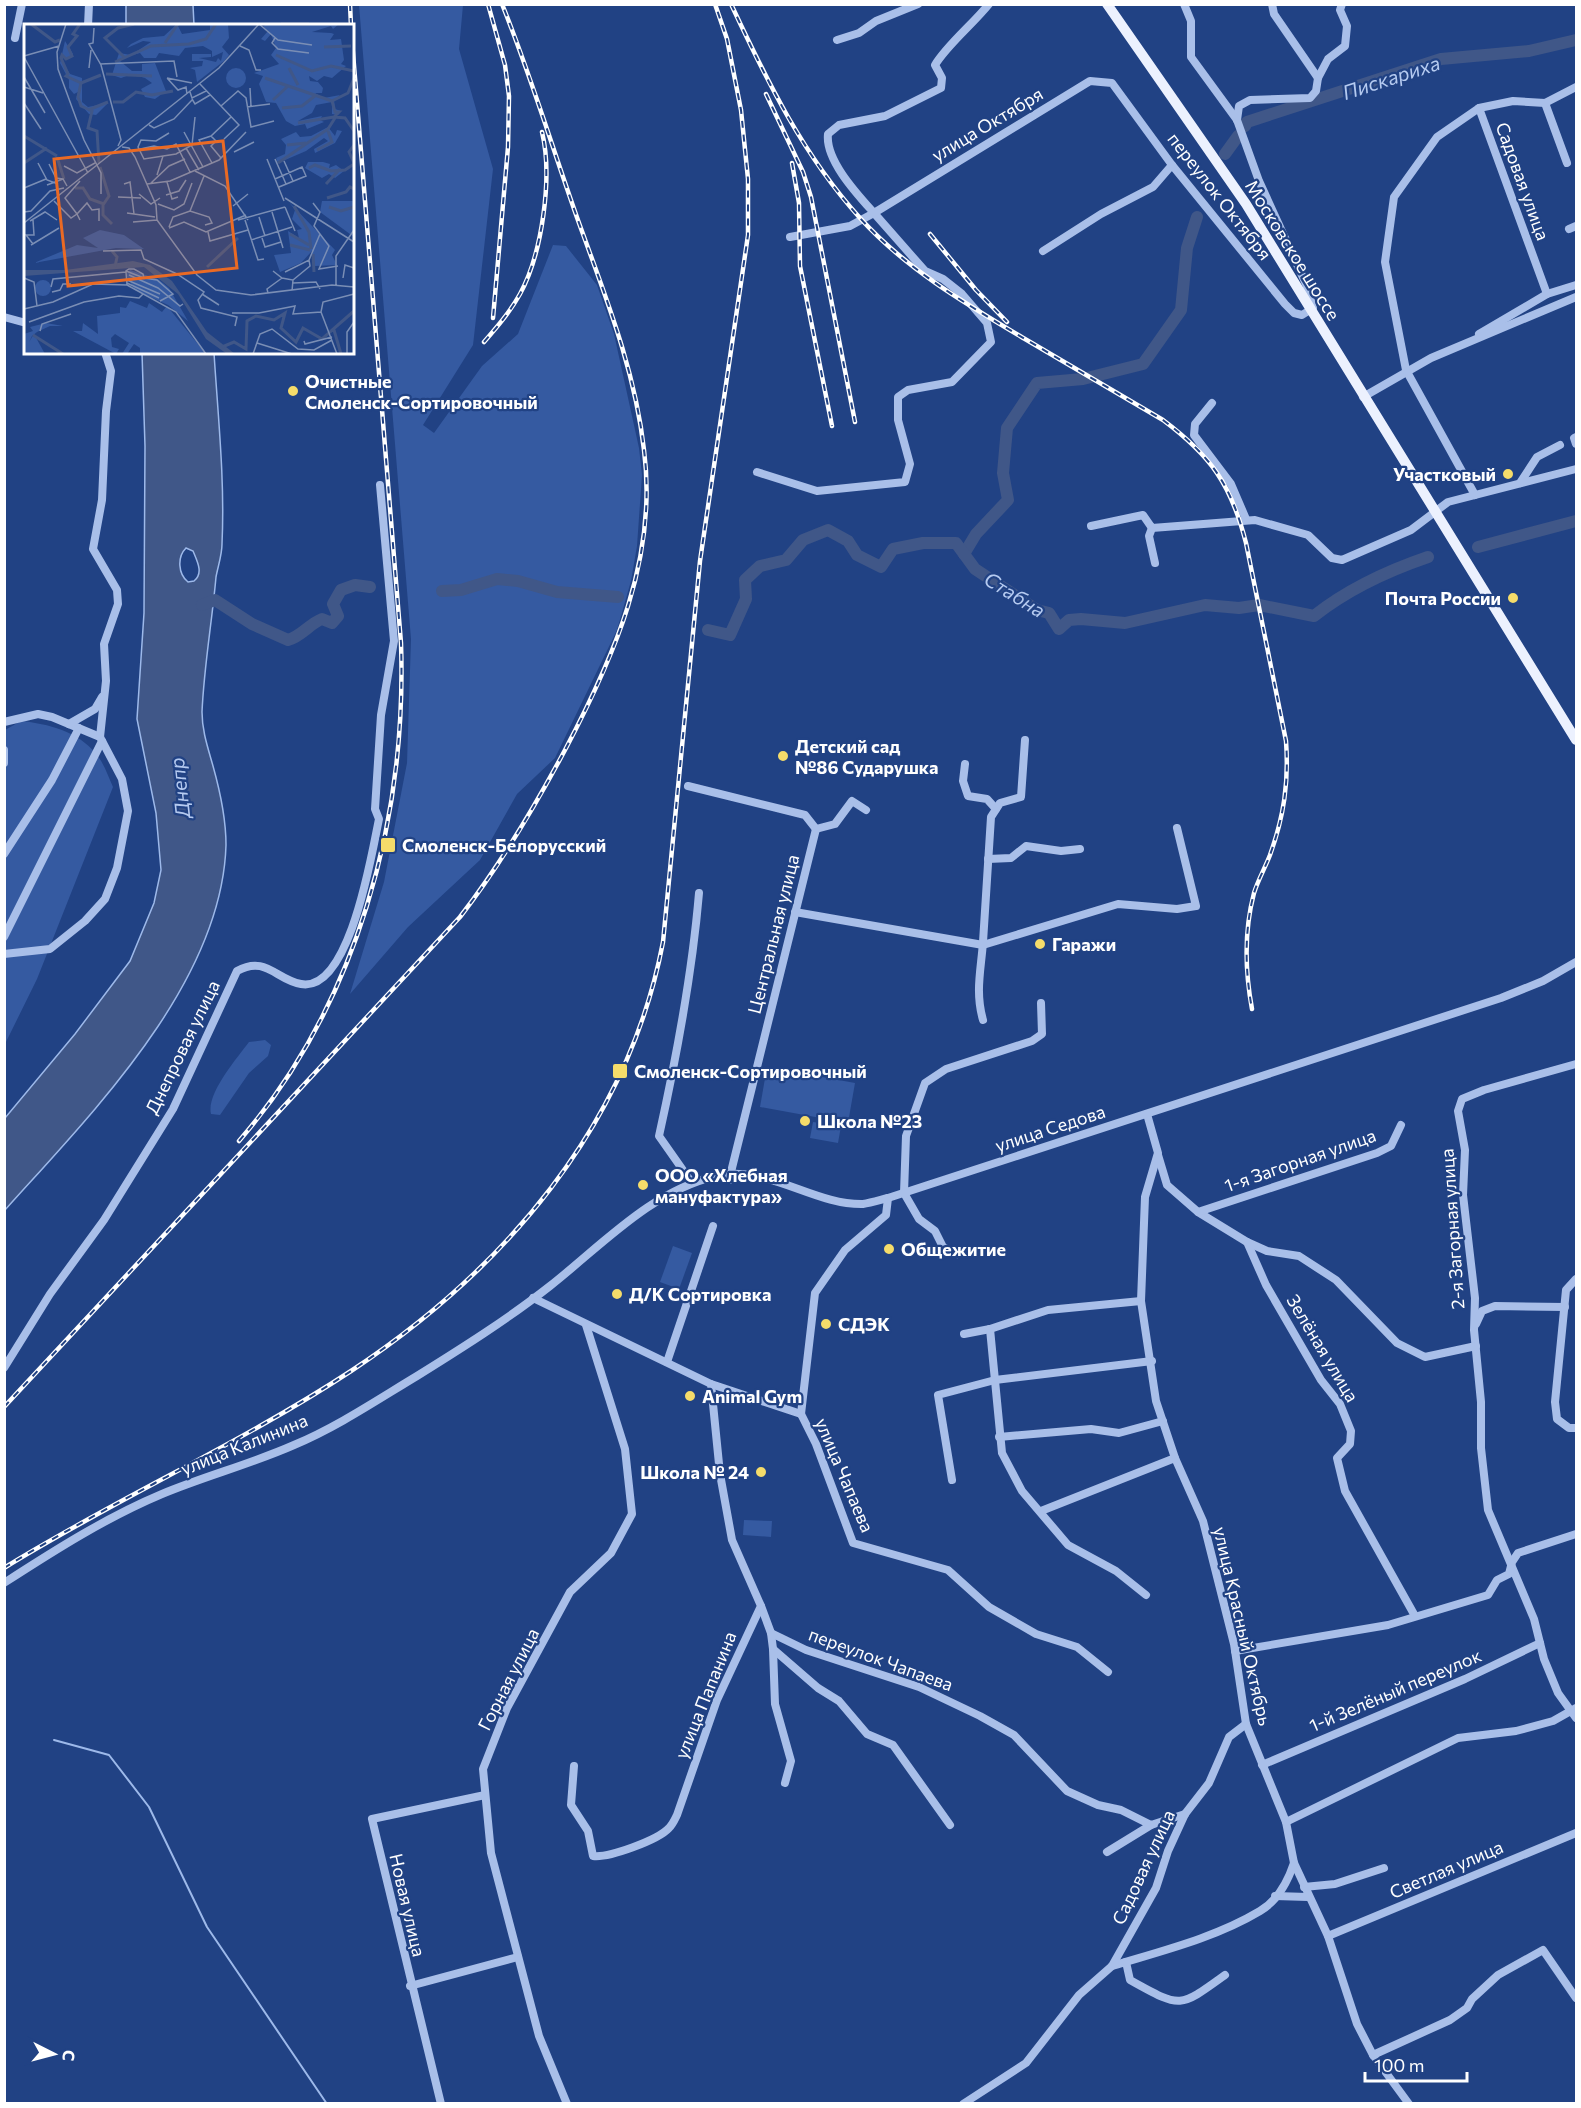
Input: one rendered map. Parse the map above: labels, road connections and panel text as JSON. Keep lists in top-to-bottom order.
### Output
{
  "streets": {
    "main road": ["Московское шоссе"],
    "street": [
      "улица Октября",
      "Садовая улица",
      "переулок Октября",
      "Центральная улица",
      "Днепровая улица",
      "улица Седова",
      "1-я Загорная улица",
      "2-я Загорная улица",
      "Зелёная улица",
      "улица Калинина",
      "улица Чапаева",
      "улица Красный Октябрь",
      "переулок Чапаева",
      "Горная улица",
      "1-й Зелёный переулок",
      "улица Папанина",
      "Светлая улица",
      "Новая улица"
    ]
  },
  "crossings": [
    ["улица Октября", "переулок Октября"],
    ["Садовая улица", "улица Красный Октябрь"],
    ["переулок Октября", "Московское шоссе"],
    ["Центральная улица", "улица Седова"],
    ["улица Седова", "улица Калинина"],
    ["улица Седова", "улица Чапаева"],
    ["2-я Загорная улица", "1-й Зелёный переулок"],
    ["улица Красный Октябрь", "1-й Зелёный переулок"],
    ["улица Красный Октябрь", "Светлая улица"],
    ["Горная улица", "Новая улица"]
  ],
  "water": ["Пискариха", "Стабна", "Днепр"],
  "places": {
    "other": [
      "Очистные Смоленск-Сортировочный",
      "Участковый",
      "Почта России",
      "Детский сад №86 Сударушка",
      "Гаражи",
      "Школа №23",
      "ООО «Хлебная мануфактура»",
      "Общежитие",
      "Д/К Сортировка",
      "СДЭК",
      "Animal Gym",
      "Школа № 24"
    ],
    "transit": ["Смоленск-Белорусский", "Смоленск-Сортировочный"]
  },
  "scale_bar": "100 m",
  "north": "right"
}
